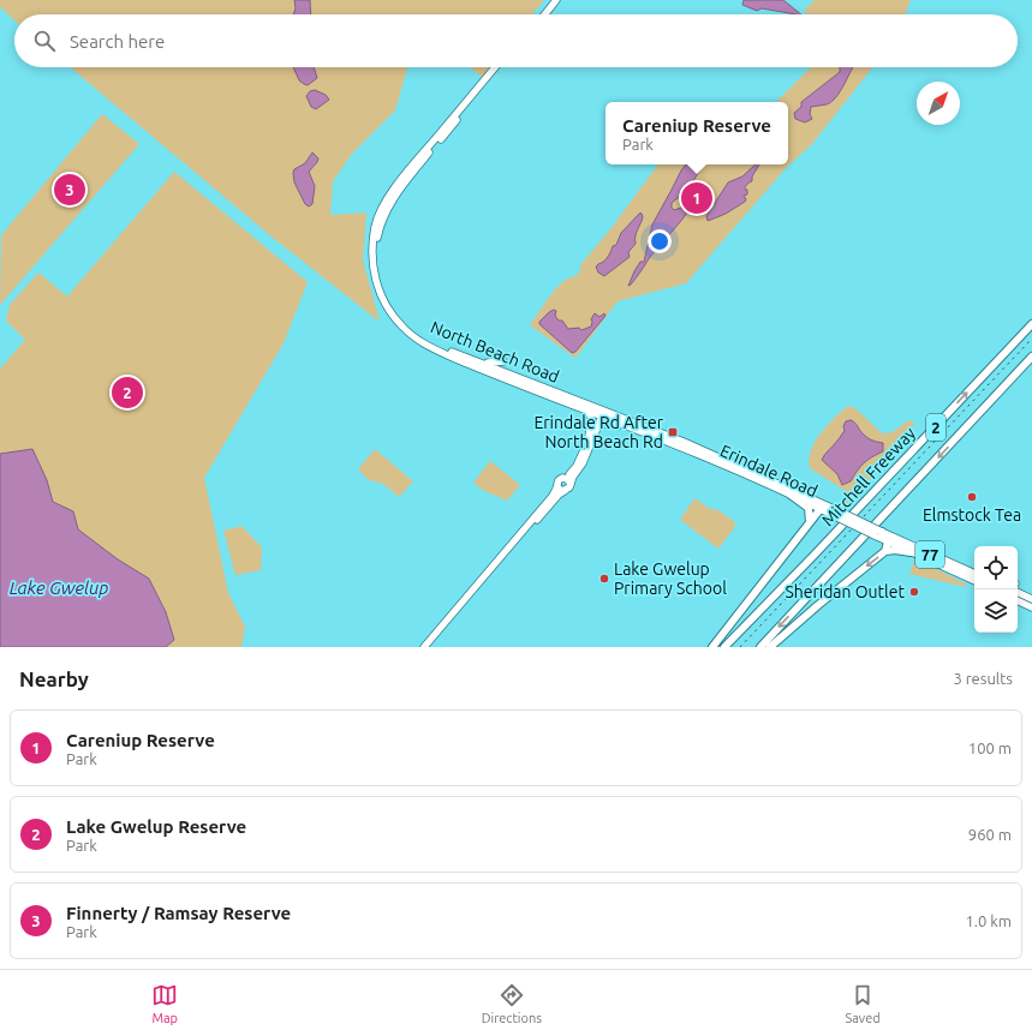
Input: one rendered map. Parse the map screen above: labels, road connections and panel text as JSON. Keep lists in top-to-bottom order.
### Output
{
  "streets": {
    "highway": ["2", "Mitchell Freeway"],
    "main road": ["North Beach Road", "Erindale Road", "77"]
  },
  "crossings": [
    ["North Beach Road", "Erindale Road"]
  ],
  "water": ["Lake Gwelup"],
  "places": {
    "transit": ["Erindale Rd After North Beach Rd"],
    "other": ["Elmstock Tea", "Lake Gwelup Primary School", "Sheridan Outlet"]
  },
  "north": "top right",
  "page": {
    "search": "Search here",
    "popup": ["Careniup Reserve", "Park"],
    "pins": ["3", "1", "2"],
    "heading": ["Nearby", "3 results"],
    "list": [
      {
        "mark": "1",
        "name": "Careniup Reserve",
        "note": "Park",
        "value": "100 m"
      },
      {
        "mark": "2",
        "name": "Lake Gwelup Reserve",
        "note": "Park",
        "value": "960 m"
      },
      {
        "mark": "3",
        "name": "Finnerty / Ramsay Reserve",
        "note": "Park",
        "value": "1.0 km"
      }
    ],
    "nav": ["Map", "Directions", "Saved"]
  }
}
